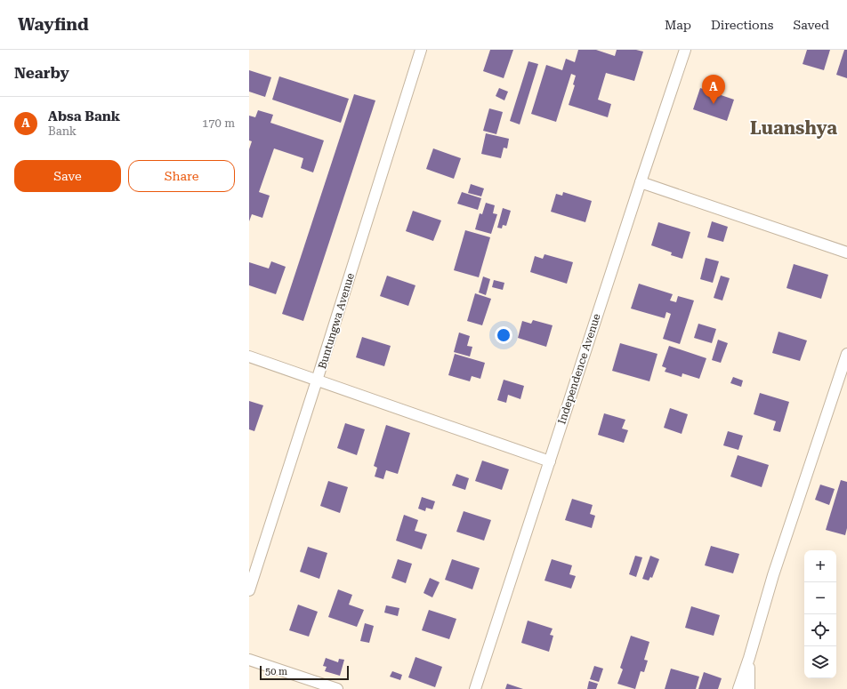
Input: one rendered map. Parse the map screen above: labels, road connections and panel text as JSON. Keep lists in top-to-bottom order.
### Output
{
  "streets": {
    "street": ["Buntungwa Avenue", "Independence Avenue"]
  },
  "districts": ["Luanshya"],
  "scale_bar": "50 m",
  "page": {
    "header": "Wayfind",
    "nav": ["Map", "Directions", "Saved"],
    "heading": "Nearby",
    "pins": "A",
    "list": [
      {
        "mark": "A",
        "name": "Absa Bank",
        "note": "Bank",
        "value": "170 m"
      }
    ],
    "buttons": ["Save", "Share"],
    "map_buttons": ["+", "−"],
    "scale": "50 m"
  }
}
